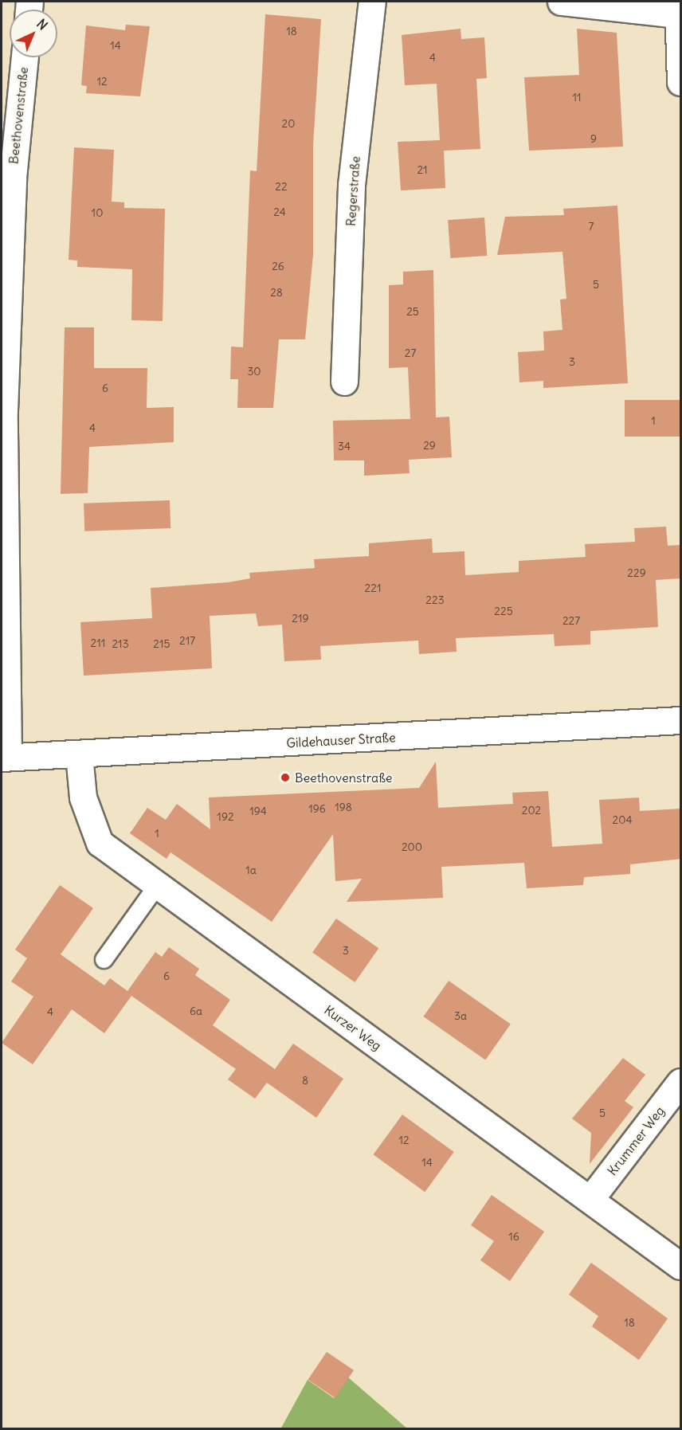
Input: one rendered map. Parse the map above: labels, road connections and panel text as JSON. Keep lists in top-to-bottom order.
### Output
{
  "streets": {
    "street": [
      "Beethovenstraße",
      "Regerstraße",
      "Gildehauser Straße",
      "Kurzer Weg",
      "Krummer Weg"
    ]
  },
  "crossings": [
    ["Beethovenstraße", "Gildehauser Straße"],
    ["Gildehauser Straße", "Kurzer Weg"],
    ["Kurzer Weg", "Krummer Weg"]
  ],
  "places": ["Beethovenstraße"],
  "house_numbers": [
    "18",
    "14",
    "4",
    "12",
    "11",
    "20",
    "9",
    "21",
    "22",
    "24",
    "10",
    "7",
    "26",
    "5",
    "28",
    "25",
    "27",
    "3",
    "30",
    "6",
    "1",
    "4",
    "29",
    "34",
    "229",
    "221",
    "223",
    "225",
    "219",
    "227",
    "217",
    "211",
    "213",
    "215",
    "198",
    "196",
    "202",
    "194",
    "192",
    "204",
    "1",
    "200",
    "1a",
    "3",
    "6",
    "6a",
    "4",
    "3a",
    "8",
    "5",
    "12",
    "14",
    "16",
    "18"
  ],
  "north": "top right"
}
